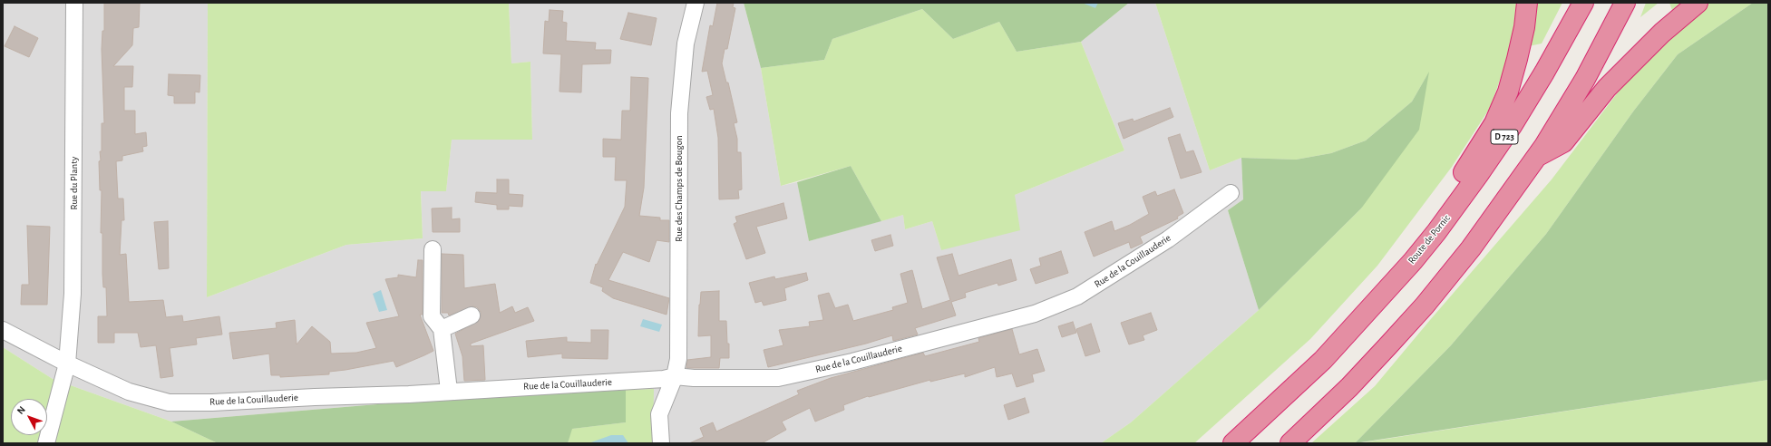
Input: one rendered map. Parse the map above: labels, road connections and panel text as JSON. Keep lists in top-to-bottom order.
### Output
{
  "streets": {
    "highway": ["D 723", "Route de Pornic"],
    "street": ["Rue du Planty", "Rue des Champs de Bougon", "Rue de la Couillauderie"]
  },
  "crossings": [
    ["Rue du Planty", "Rue de la Couillauderie"],
    ["Rue des Champs de Bougon", "Rue de la Couillauderie"]
  ],
  "north": "top left"
}
